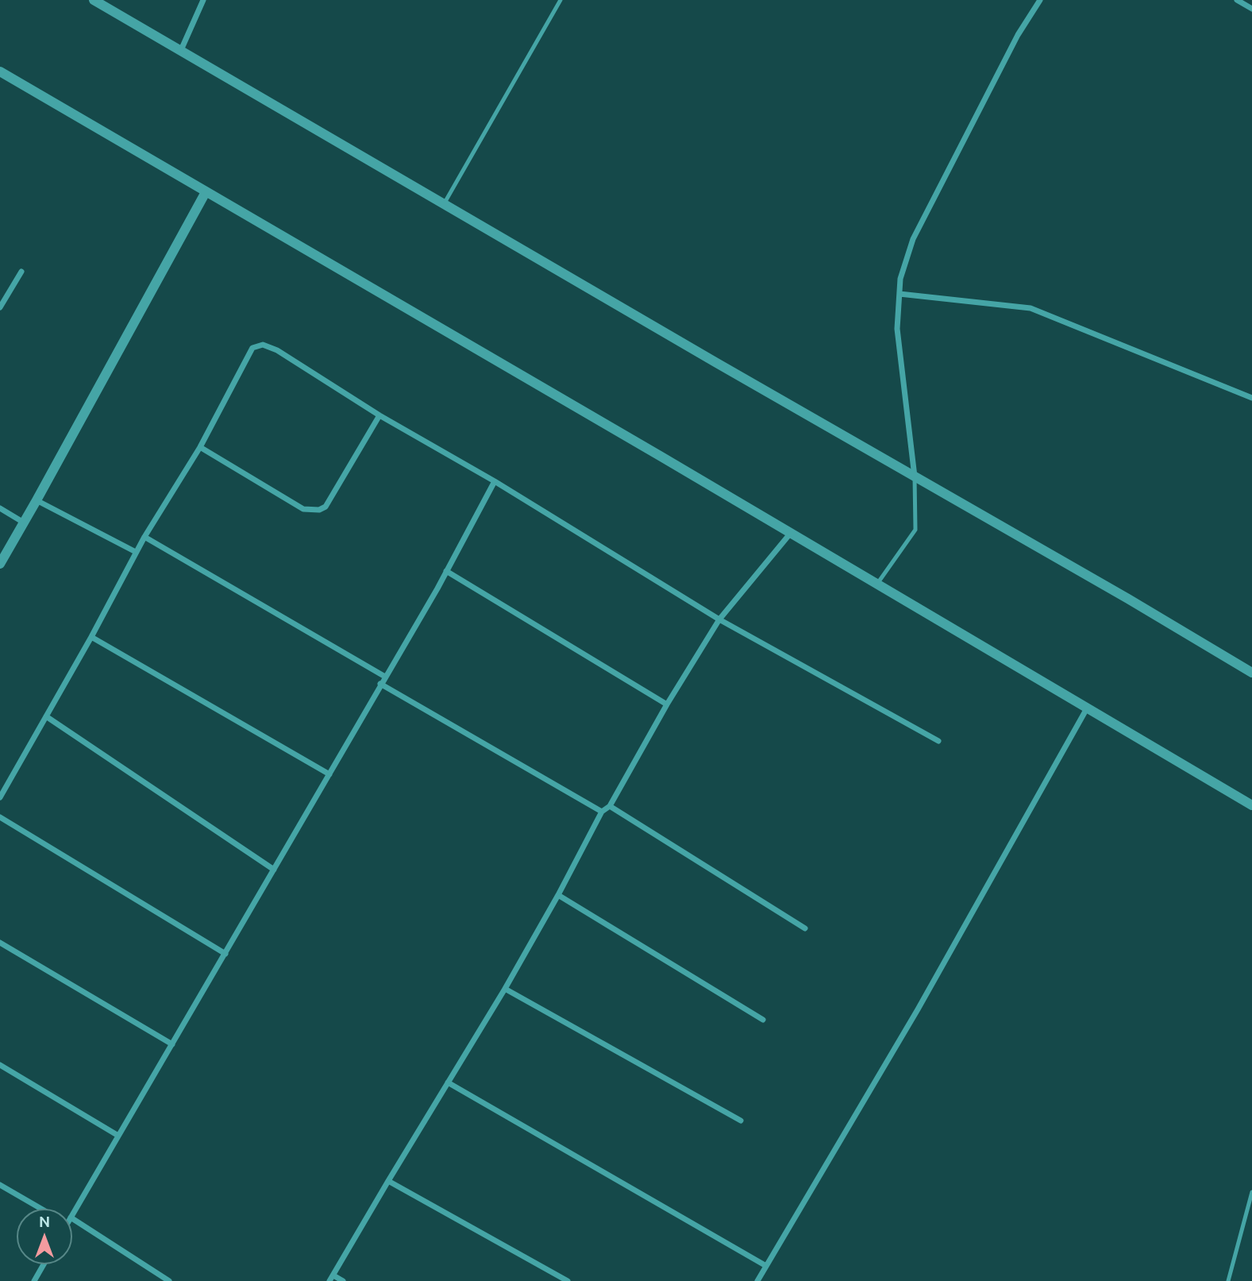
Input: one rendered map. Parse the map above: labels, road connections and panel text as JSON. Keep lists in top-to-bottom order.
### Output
{
  "north": "top"
}
